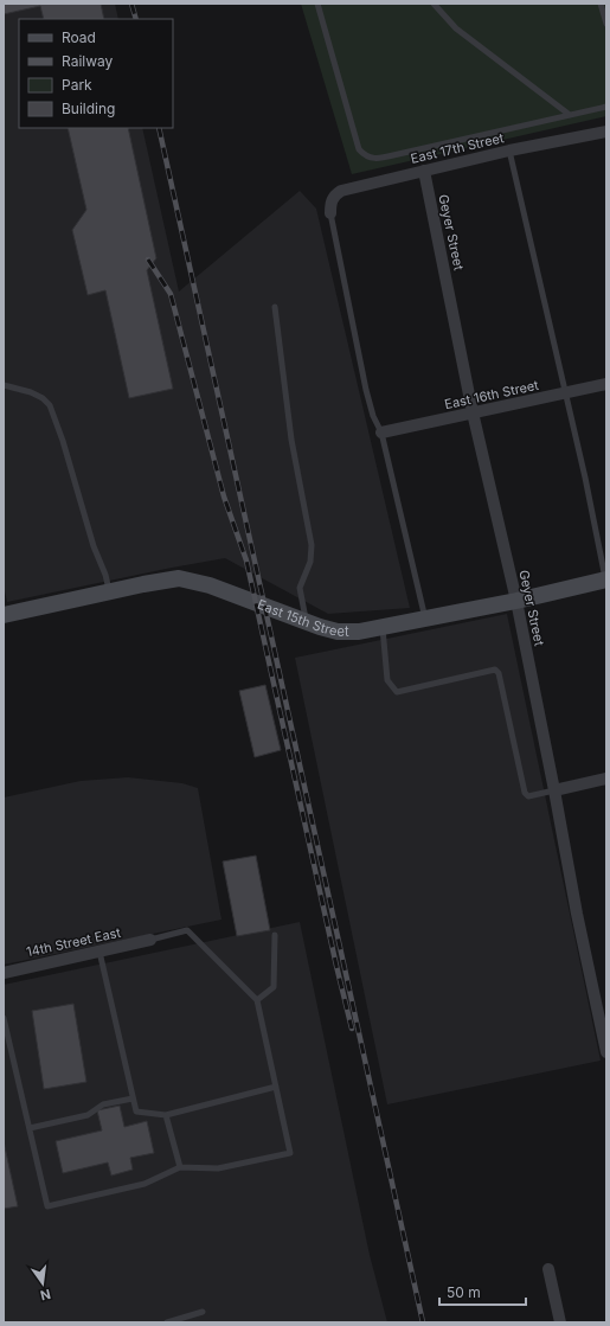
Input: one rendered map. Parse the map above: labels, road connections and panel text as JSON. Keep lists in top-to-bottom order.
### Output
{
  "streets": {
    "street": [
      "East 17th Street",
      "Geyer Street",
      "East 16th Street",
      "East 15th Street",
      "14th Street East"
    ]
  },
  "crossings": [
    ["East 17th Street", "Geyer Street"],
    ["Geyer Street", "East 16th Street"],
    ["Geyer Street", "East 15th Street"]
  ],
  "legend": [
    "Road",
    "Railway",
    "Park",
    "Building"
  ],
  "scale_bar": "50 m",
  "north": "bottom"
}
